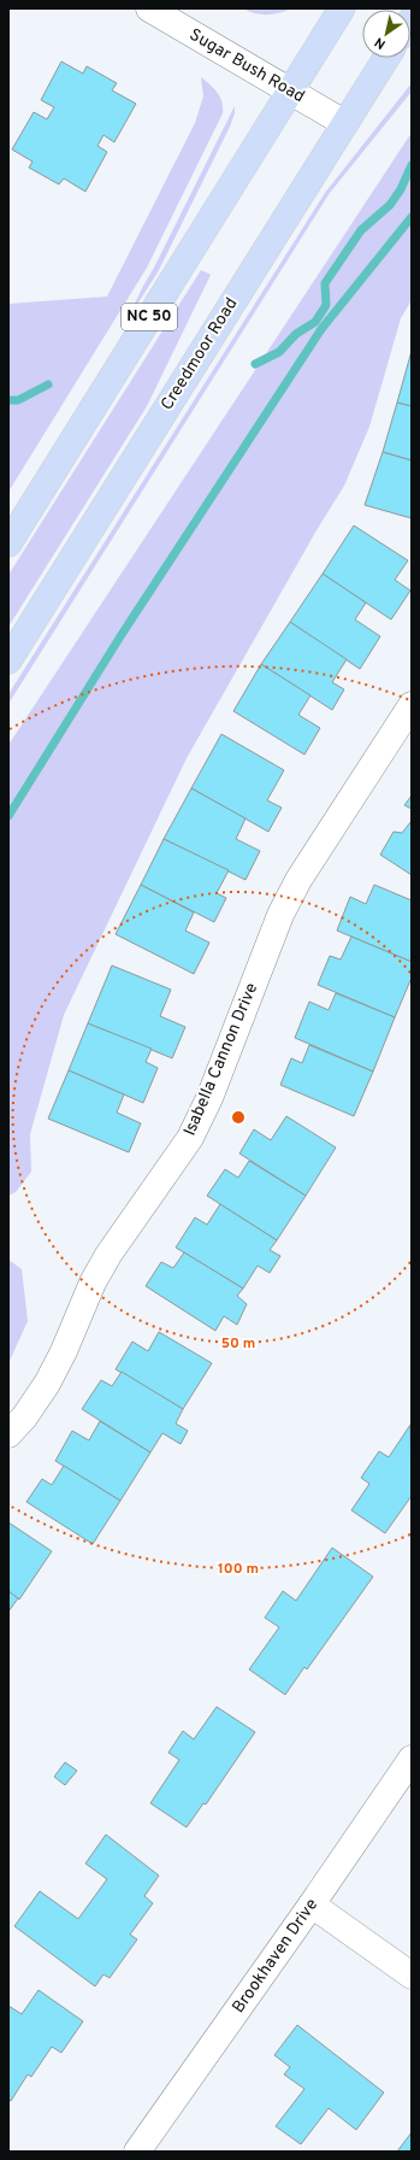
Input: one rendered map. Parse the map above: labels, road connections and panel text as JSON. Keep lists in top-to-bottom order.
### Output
{
  "streets": {
    "main road": ["NC 50", "Creedmoor Road"],
    "street": ["Sugar Bush Road", "Isabella Cannon Drive", "Brookhaven Drive"]
  },
  "crossings": [
    ["Sugar Bush Road", "NC 50"],
    ["Sugar Bush Road", "Creedmoor Road"]
  ],
  "north": "bottom left",
  "rings": ["50 m", "100 m"]
}
